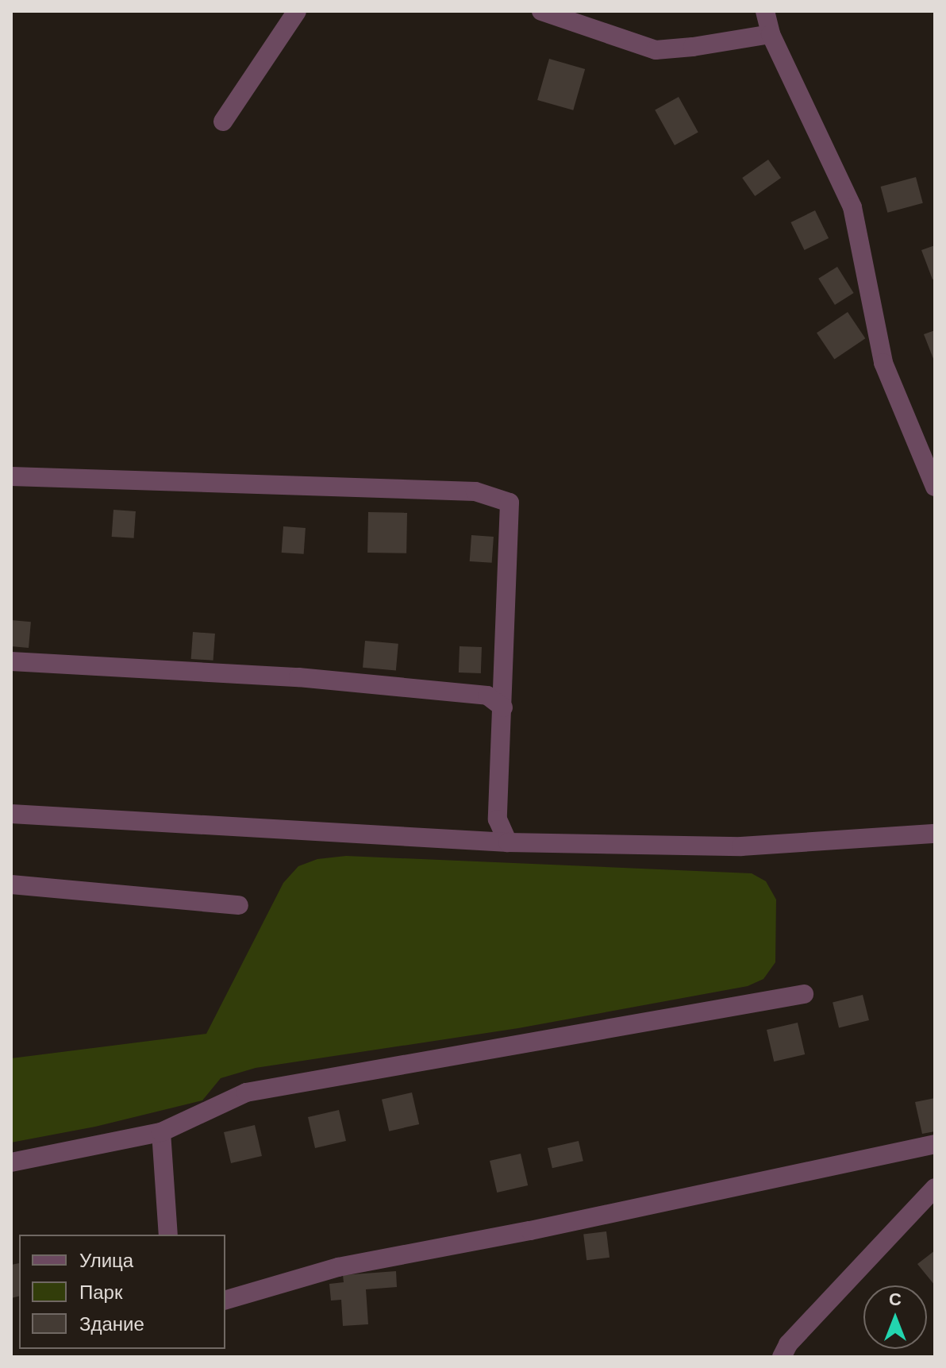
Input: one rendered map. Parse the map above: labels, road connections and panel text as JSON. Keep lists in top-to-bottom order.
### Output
{
  "legend": ["Улица", "Парк", "Здание"],
  "north": "top"
}
